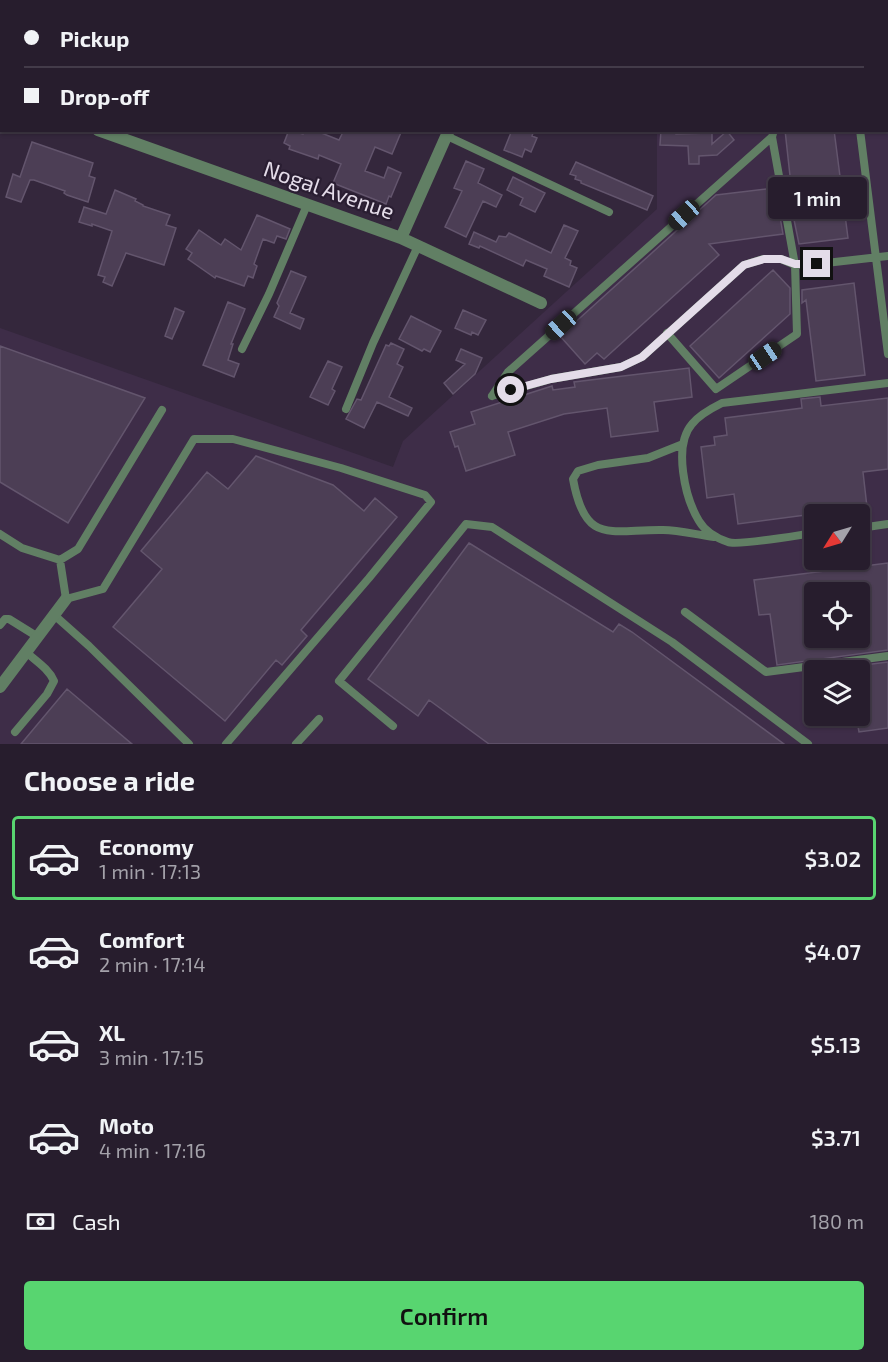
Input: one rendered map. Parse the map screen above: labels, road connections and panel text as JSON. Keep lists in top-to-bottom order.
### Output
{
  "streets": {
    "street": ["Nogal Avenue"]
  },
  "north": "bottom left",
  "page": {
    "banner": ["Pickup", "Drop-off"],
    "bubble": "1 min",
    "heading": "Choose a ride",
    "list": [
      {
        "name": "Economy",
        "note": "1 min · 17:13",
        "value": "$3.02"
      },
      {
        "name": "Comfort",
        "note": "2 min · 17:14",
        "value": "$4.07"
      },
      {
        "name": "XL",
        "note": "3 min · 17:15",
        "value": "$5.13"
      },
      {
        "name": "Moto",
        "note": "4 min · 17:16",
        "value": "$3.71"
      }
    ],
    "pay": ["Cash", "180 m"],
    "buttons": "Confirm"
  }
}
